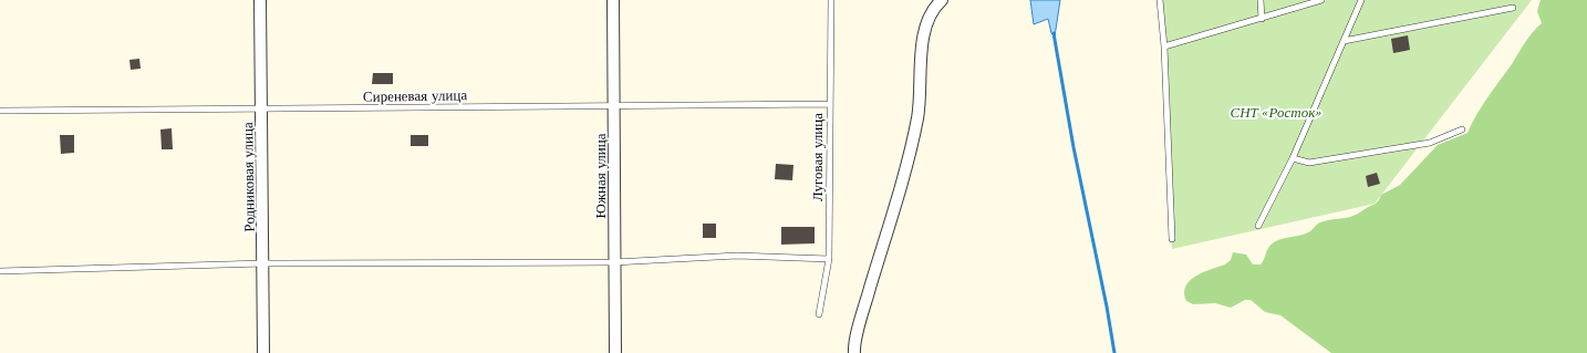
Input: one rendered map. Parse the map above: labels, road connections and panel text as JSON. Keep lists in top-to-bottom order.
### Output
{
  "streets": {
    "street": ["Южная улица", "Родниковая улица"],
    "lane": ["Сиреневая улица", "Луговая улица"]
  },
  "crossings": [
    ["Сиреневая улица", "Луговая улица"],
    ["Сиреневая улица", "Южная улица"],
    ["Сиреневая улица", "Родниковая улица"]
  ],
  "parks": ["СНТ «Росток»"]
}
